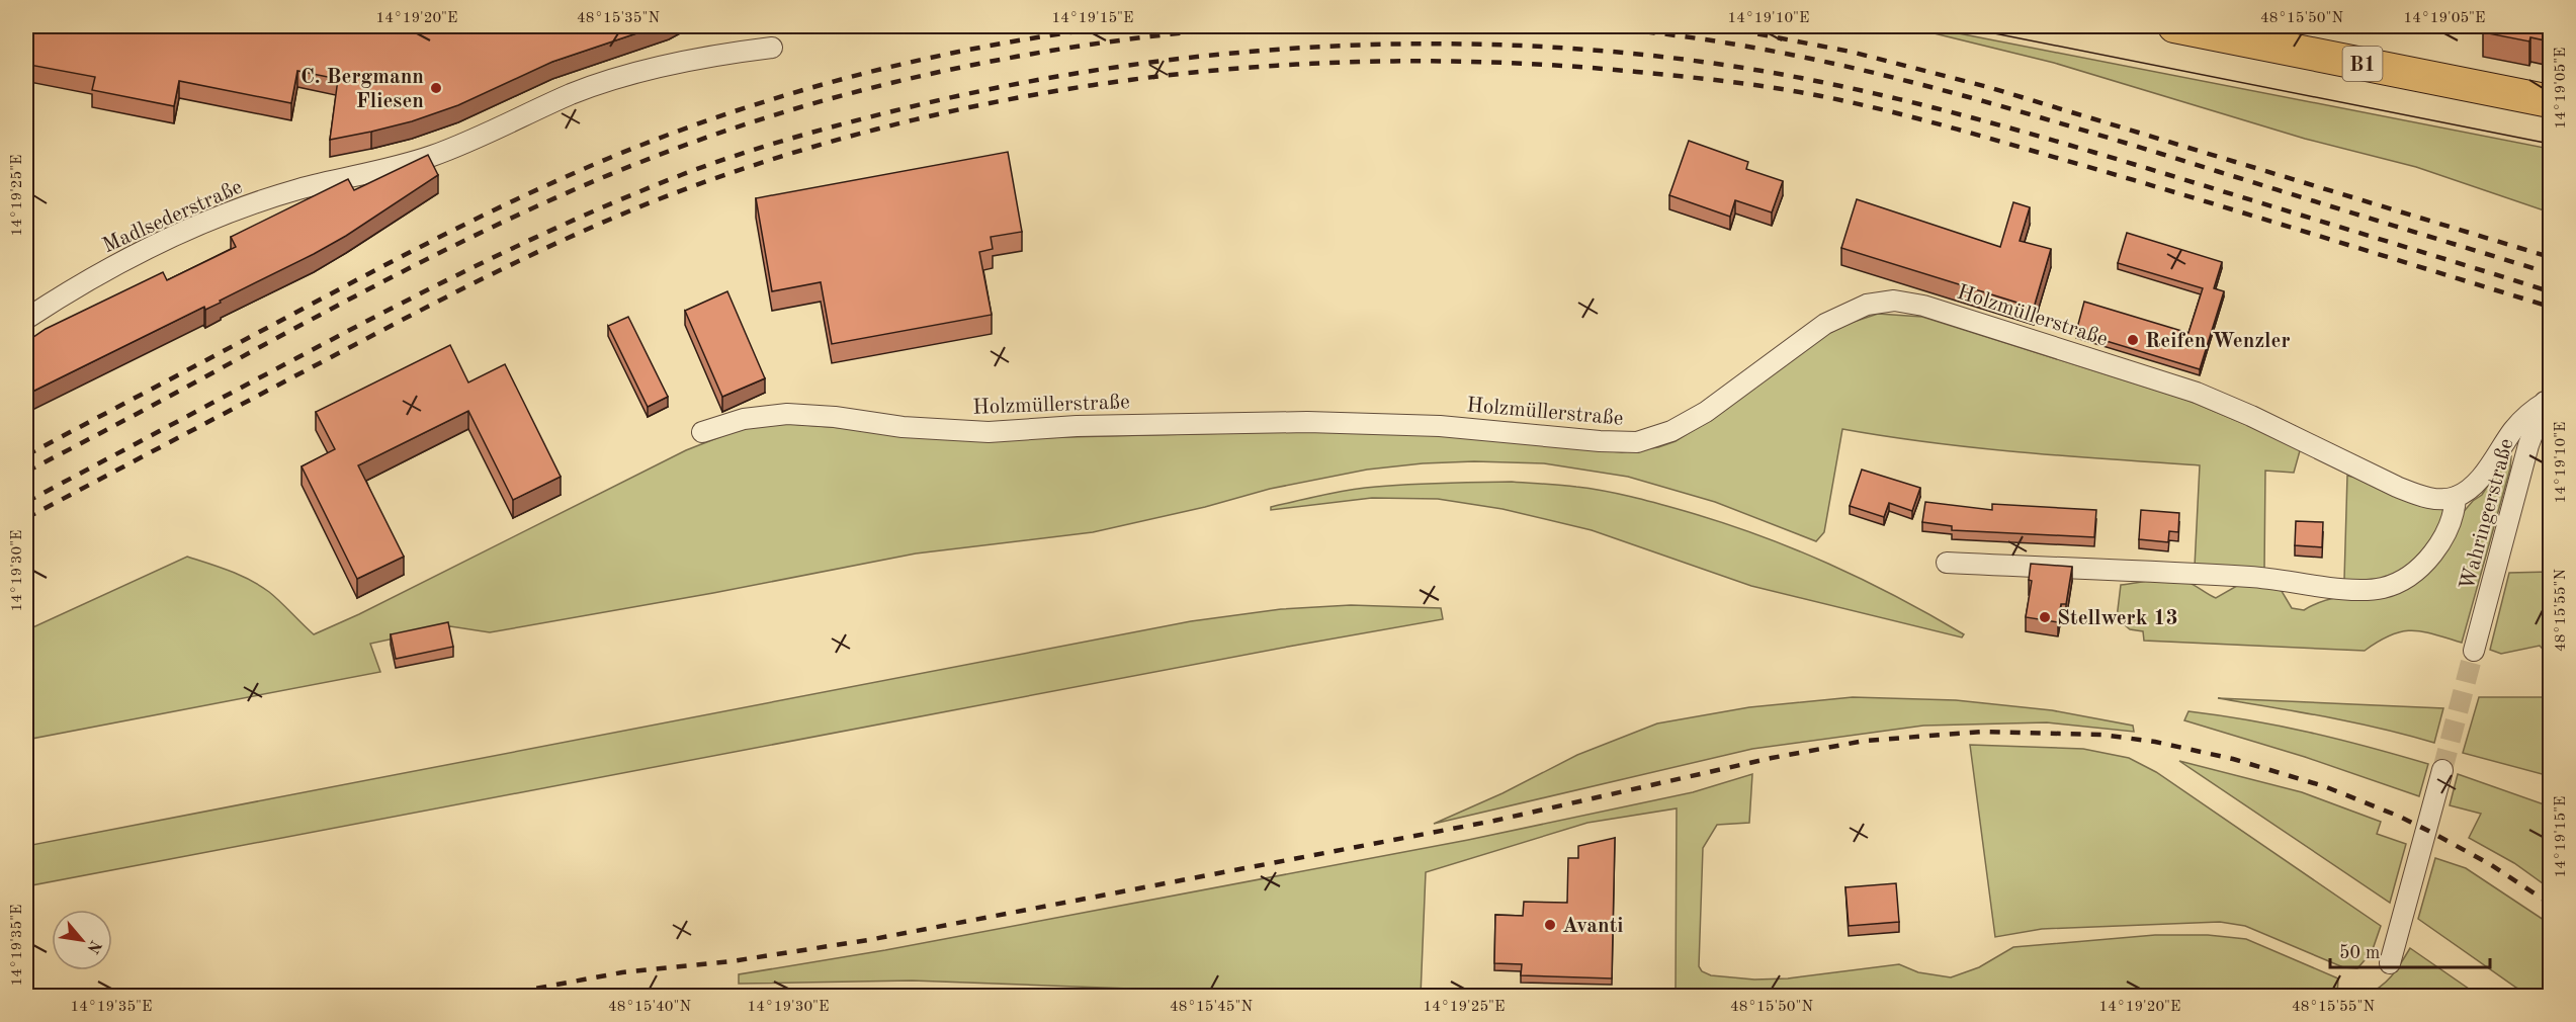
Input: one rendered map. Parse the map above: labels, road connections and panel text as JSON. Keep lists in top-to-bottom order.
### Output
{
  "streets": {
    "main road": ["B1"],
    "street": ["Madlsederstraße", "Holzmüllerstraße", "Wahringerstraße"]
  },
  "places": [
    "C. Bergmann Fliesen",
    "Reifen Wenzler",
    "Stellwerk 13",
    "Avanti"
  ],
  "scale_bar": "50 m",
  "north": "bottom right",
  "coordinates": [
    "14°19'20\"E",
    "48°15'35\"N",
    "14°19'15\"E",
    "14°19'10\"E",
    "48°15'50\"N",
    "14°19'05\"E",
    "14°19'25\"E",
    "14°19'30\"E",
    "48°15'55\"N",
    "14°19'35\"E",
    "48°15'40\"N",
    "48°15'45\"N"
  ]
}
